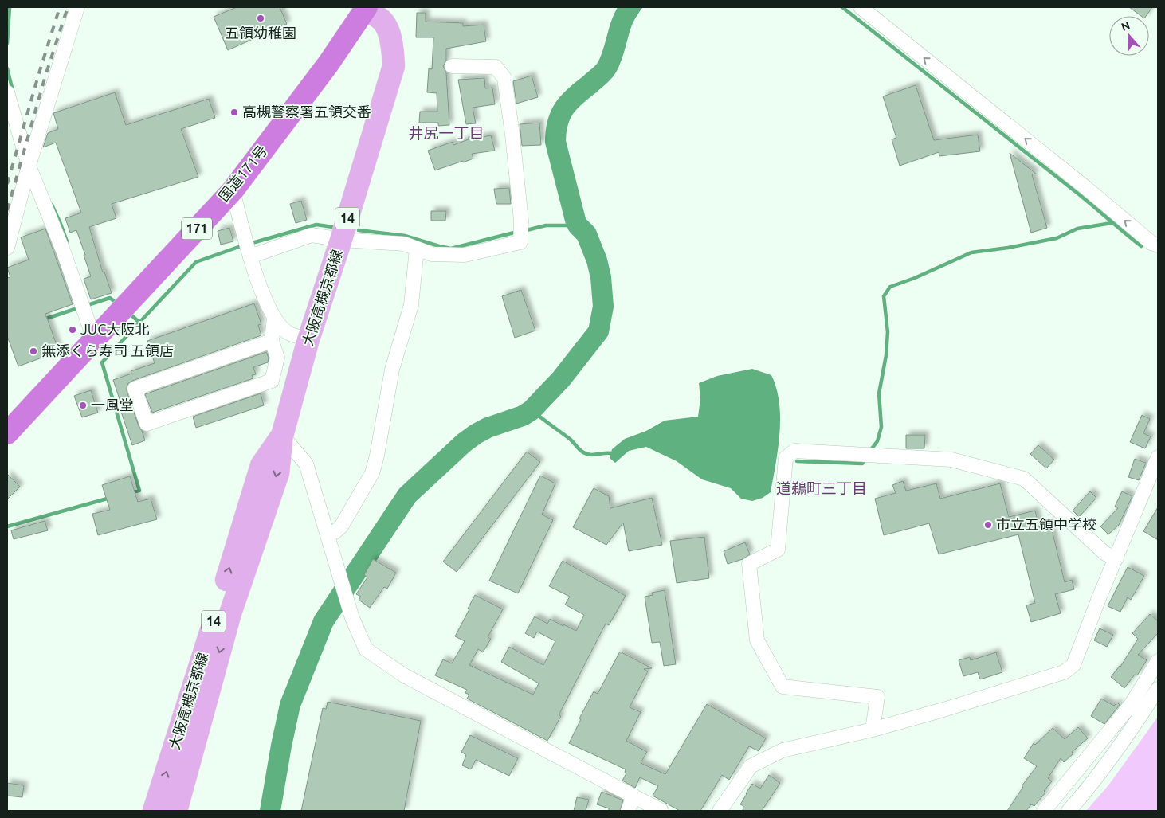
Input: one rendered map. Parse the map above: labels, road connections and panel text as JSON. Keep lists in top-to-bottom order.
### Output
{
  "streets": {
    "highway": ["国道171号", "171"],
    "main road": ["14", "大阪高槻京都線"]
  },
  "crossings": [
    ["国道171号", "大阪高槻京都線"]
  ],
  "districts": ["井尻一丁目", "道鵜町三丁目"],
  "places": [
    "五領幼稚園",
    "高槻警察署五領交番",
    "JUC大阪北",
    "無添くら寿司 五領店",
    "一風堂",
    "市立五領中学校"
  ],
  "north": "top"
}
